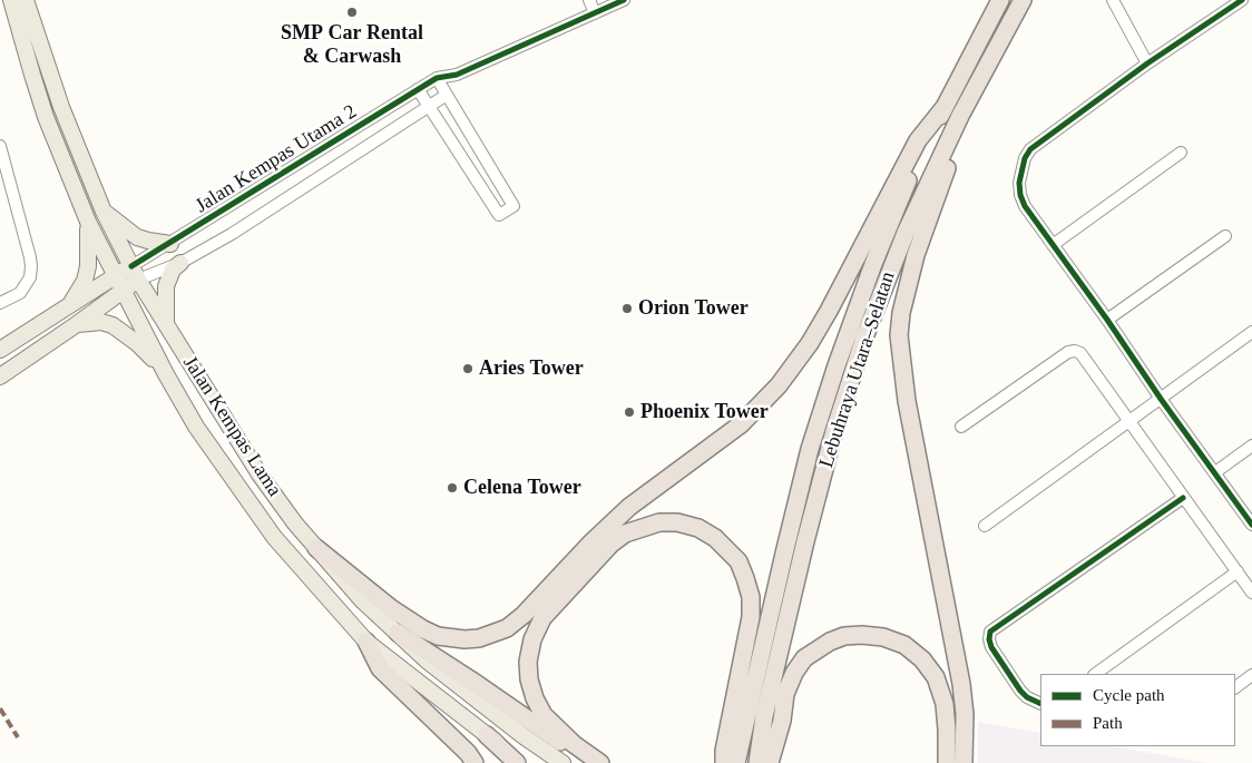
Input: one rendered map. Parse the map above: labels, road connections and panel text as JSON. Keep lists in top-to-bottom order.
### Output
{
  "streets": {
    "highway": ["Lebuhraya Utara–Selatan"],
    "main road": ["Jalan Kempas Lama"],
    "street": ["Jalan Kempas Utama 2"]
  },
  "crossings": [
    ["Jalan Kempas Utama 2", "Jalan Kempas Lama"]
  ],
  "places": [
    "SMP Car Rental & Carwash",
    "Orion Tower",
    "Aries Tower",
    "Phoenix Tower",
    "Celena Tower"
  ],
  "legend": ["Cycle path", "Path"]
}
